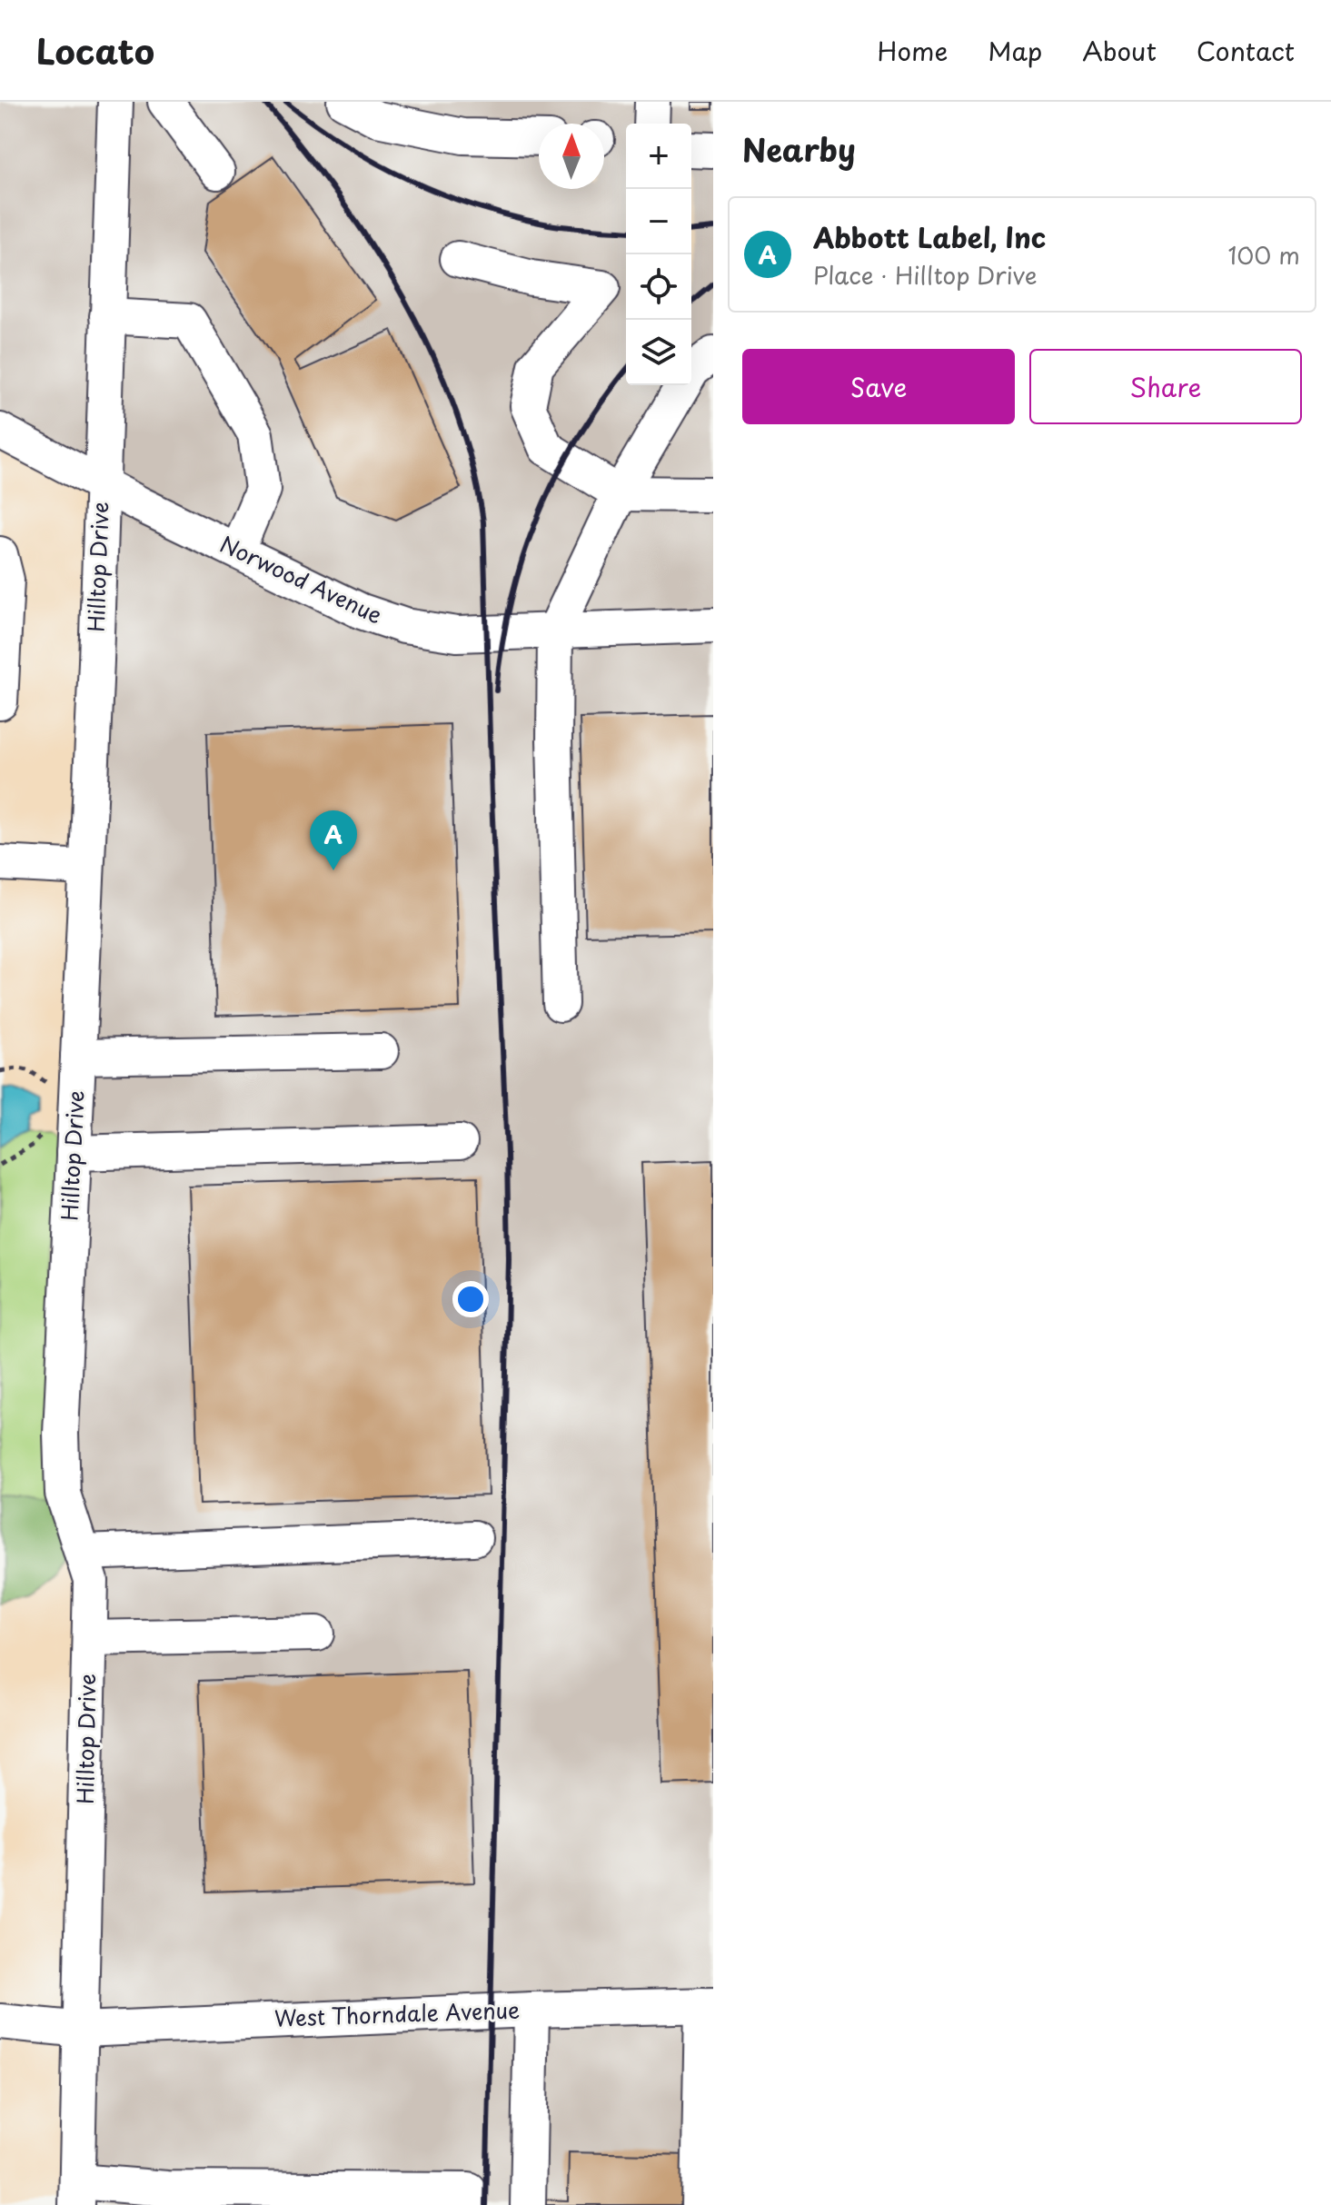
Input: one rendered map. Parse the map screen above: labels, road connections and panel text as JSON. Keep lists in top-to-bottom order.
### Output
{
  "streets": {
    "street": ["Hilltop Drive", "Norwood Avenue", "West Thorndale Avenue"]
  },
  "crossings": [
    ["Hilltop Drive", "Norwood Avenue"],
    ["Hilltop Drive", "West Thorndale Avenue"]
  ],
  "north": "top",
  "page": {
    "header": "Locato",
    "nav": [
      "Home",
      "Map",
      "About",
      "Contact"
    ],
    "heading": "Nearby",
    "map_buttons": ["+", "−"],
    "list": [
      {
        "mark": "A",
        "name": "Abbott Label, Inc",
        "note": "Place · Hilltop Drive",
        "value": "100 m"
      }
    ],
    "buttons": ["Save", "Share"],
    "pins": "A"
  }
}
